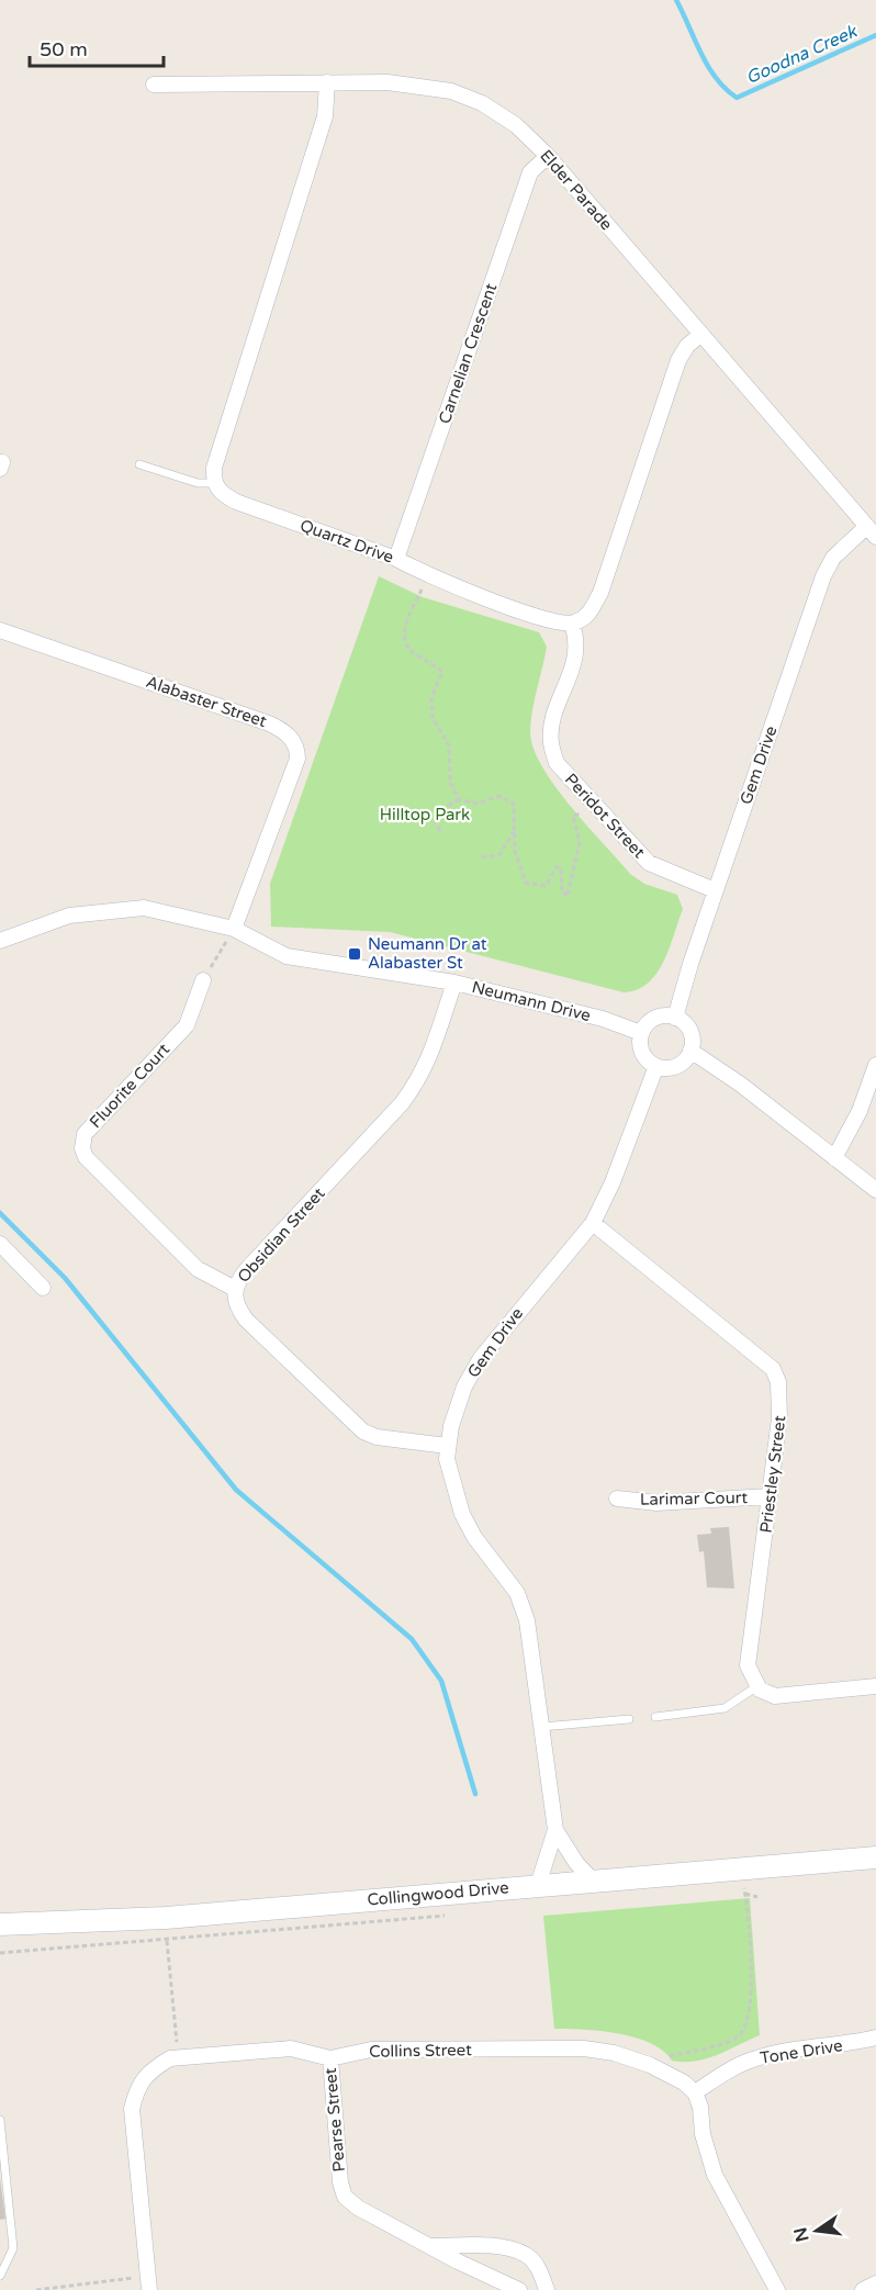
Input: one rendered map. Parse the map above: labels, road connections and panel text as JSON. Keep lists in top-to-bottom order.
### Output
{
  "streets": {
    "main road": ["Collingwood Drive"],
    "street": [
      "Elder Parade",
      "Carnelian Crescent",
      "Quartz Drive",
      "Alabaster Street",
      "Gem Drive",
      "Peridot Street",
      "Neumann Drive",
      "Fluorite Court",
      "Obsidian Street",
      "Priestley Street",
      "Larimar Court",
      "Collins Street",
      "Tone Drive",
      "Pearse Street"
    ]
  },
  "crossings": [
    ["Elder Parade", "Carnelian Crescent"],
    ["Elder Parade", "Gem Drive"],
    ["Carnelian Crescent", "Quartz Drive"],
    ["Quartz Drive", "Peridot Street"],
    ["Alabaster Street", "Neumann Drive"],
    ["Gem Drive", "Peridot Street"],
    ["Gem Drive", "Neumann Drive"],
    ["Gem Drive", "Obsidian Street"],
    ["Gem Drive", "Priestley Street"],
    ["Gem Drive", "Collingwood Drive"],
    ["Neumann Drive", "Obsidian Street"],
    ["Fluorite Court", "Obsidian Street"],
    ["Priestley Street", "Larimar Court"],
    ["Collins Street", "Tone Drive"],
    ["Collins Street", "Pearse Street"]
  ],
  "water": ["Goodna Creek"],
  "parks": ["Hilltop Park"],
  "places": {
    "transit": ["Neumann Dr at Alabaster St"]
  },
  "scale_bar": "50 m",
  "north": "left"
}
